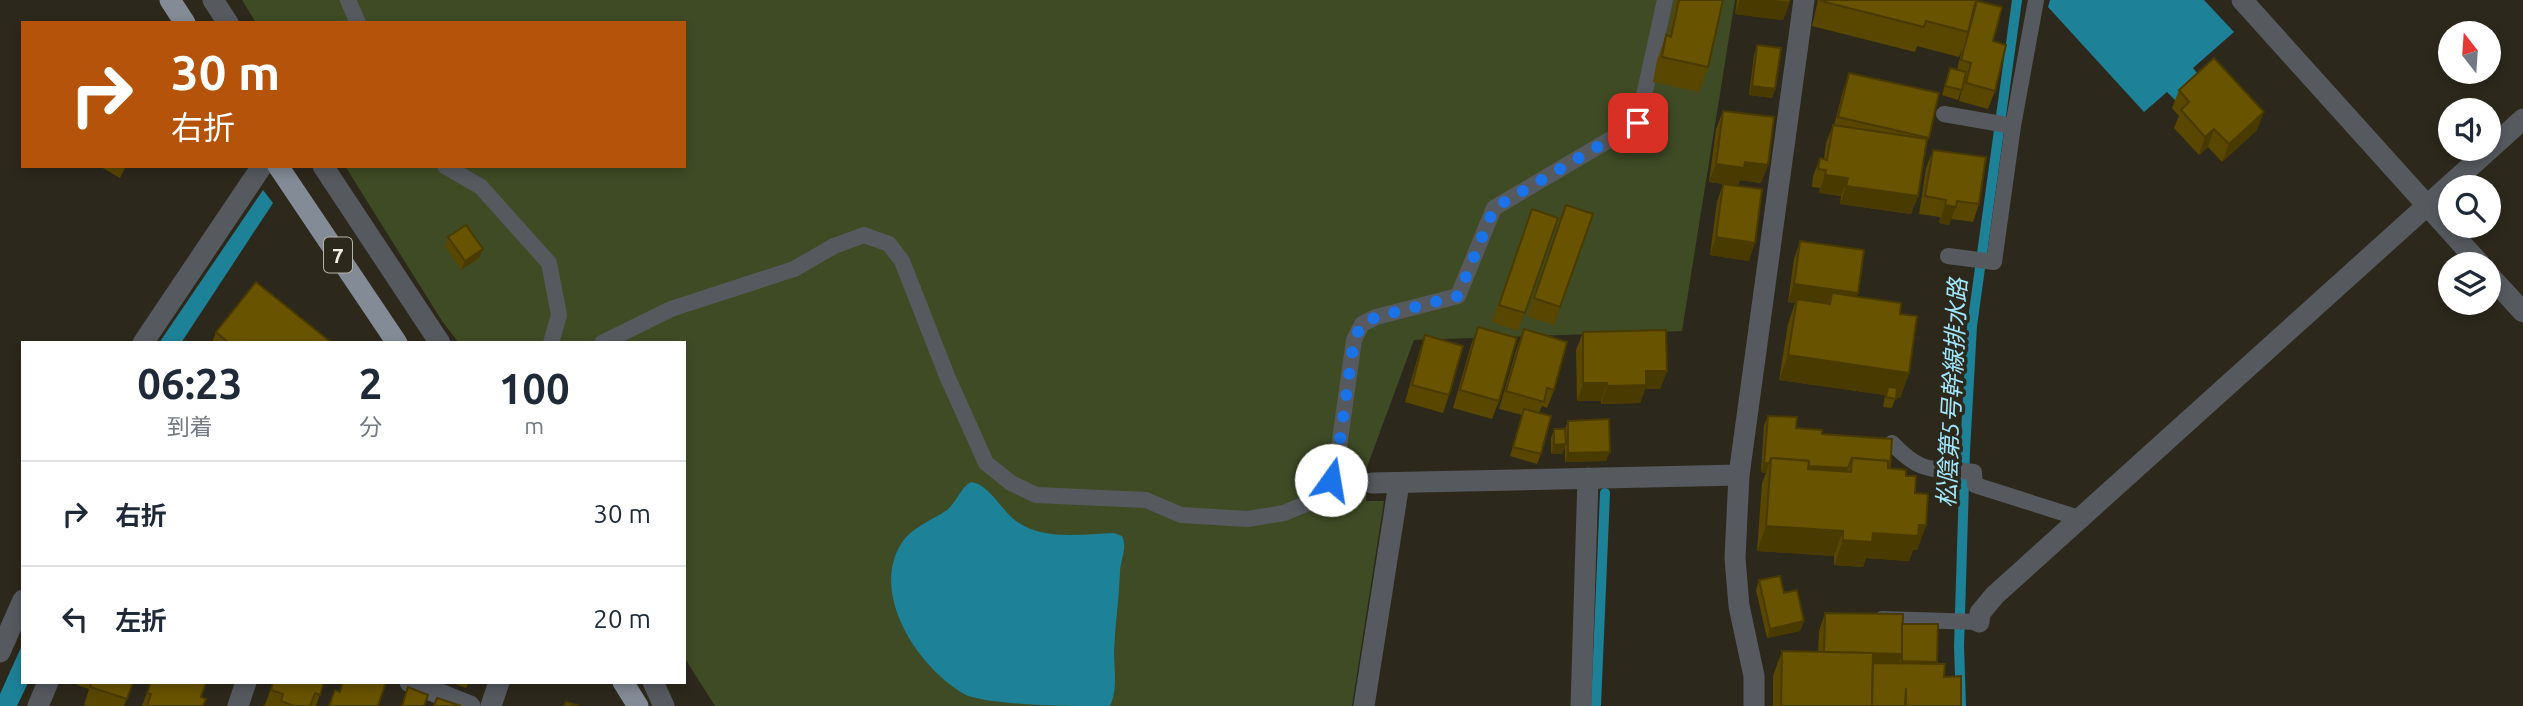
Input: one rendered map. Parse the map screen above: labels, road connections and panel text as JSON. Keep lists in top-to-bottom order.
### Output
{
  "streets": {
    "main road": ["7"]
  },
  "water": ["松陰第5号幹線排水路"],
  "north": "top",
  "page": {
    "turn": ["30 m", "右折"],
    "eta": [
      "06:23",
      "到着",
      "2",
      "分",
      "100",
      "m"
    ],
    "list": [
      {
        "name": "右折",
        "value": "30 m"
      },
      {
        "name": "左折",
        "value": "20 m"
      }
    ]
  }
}
